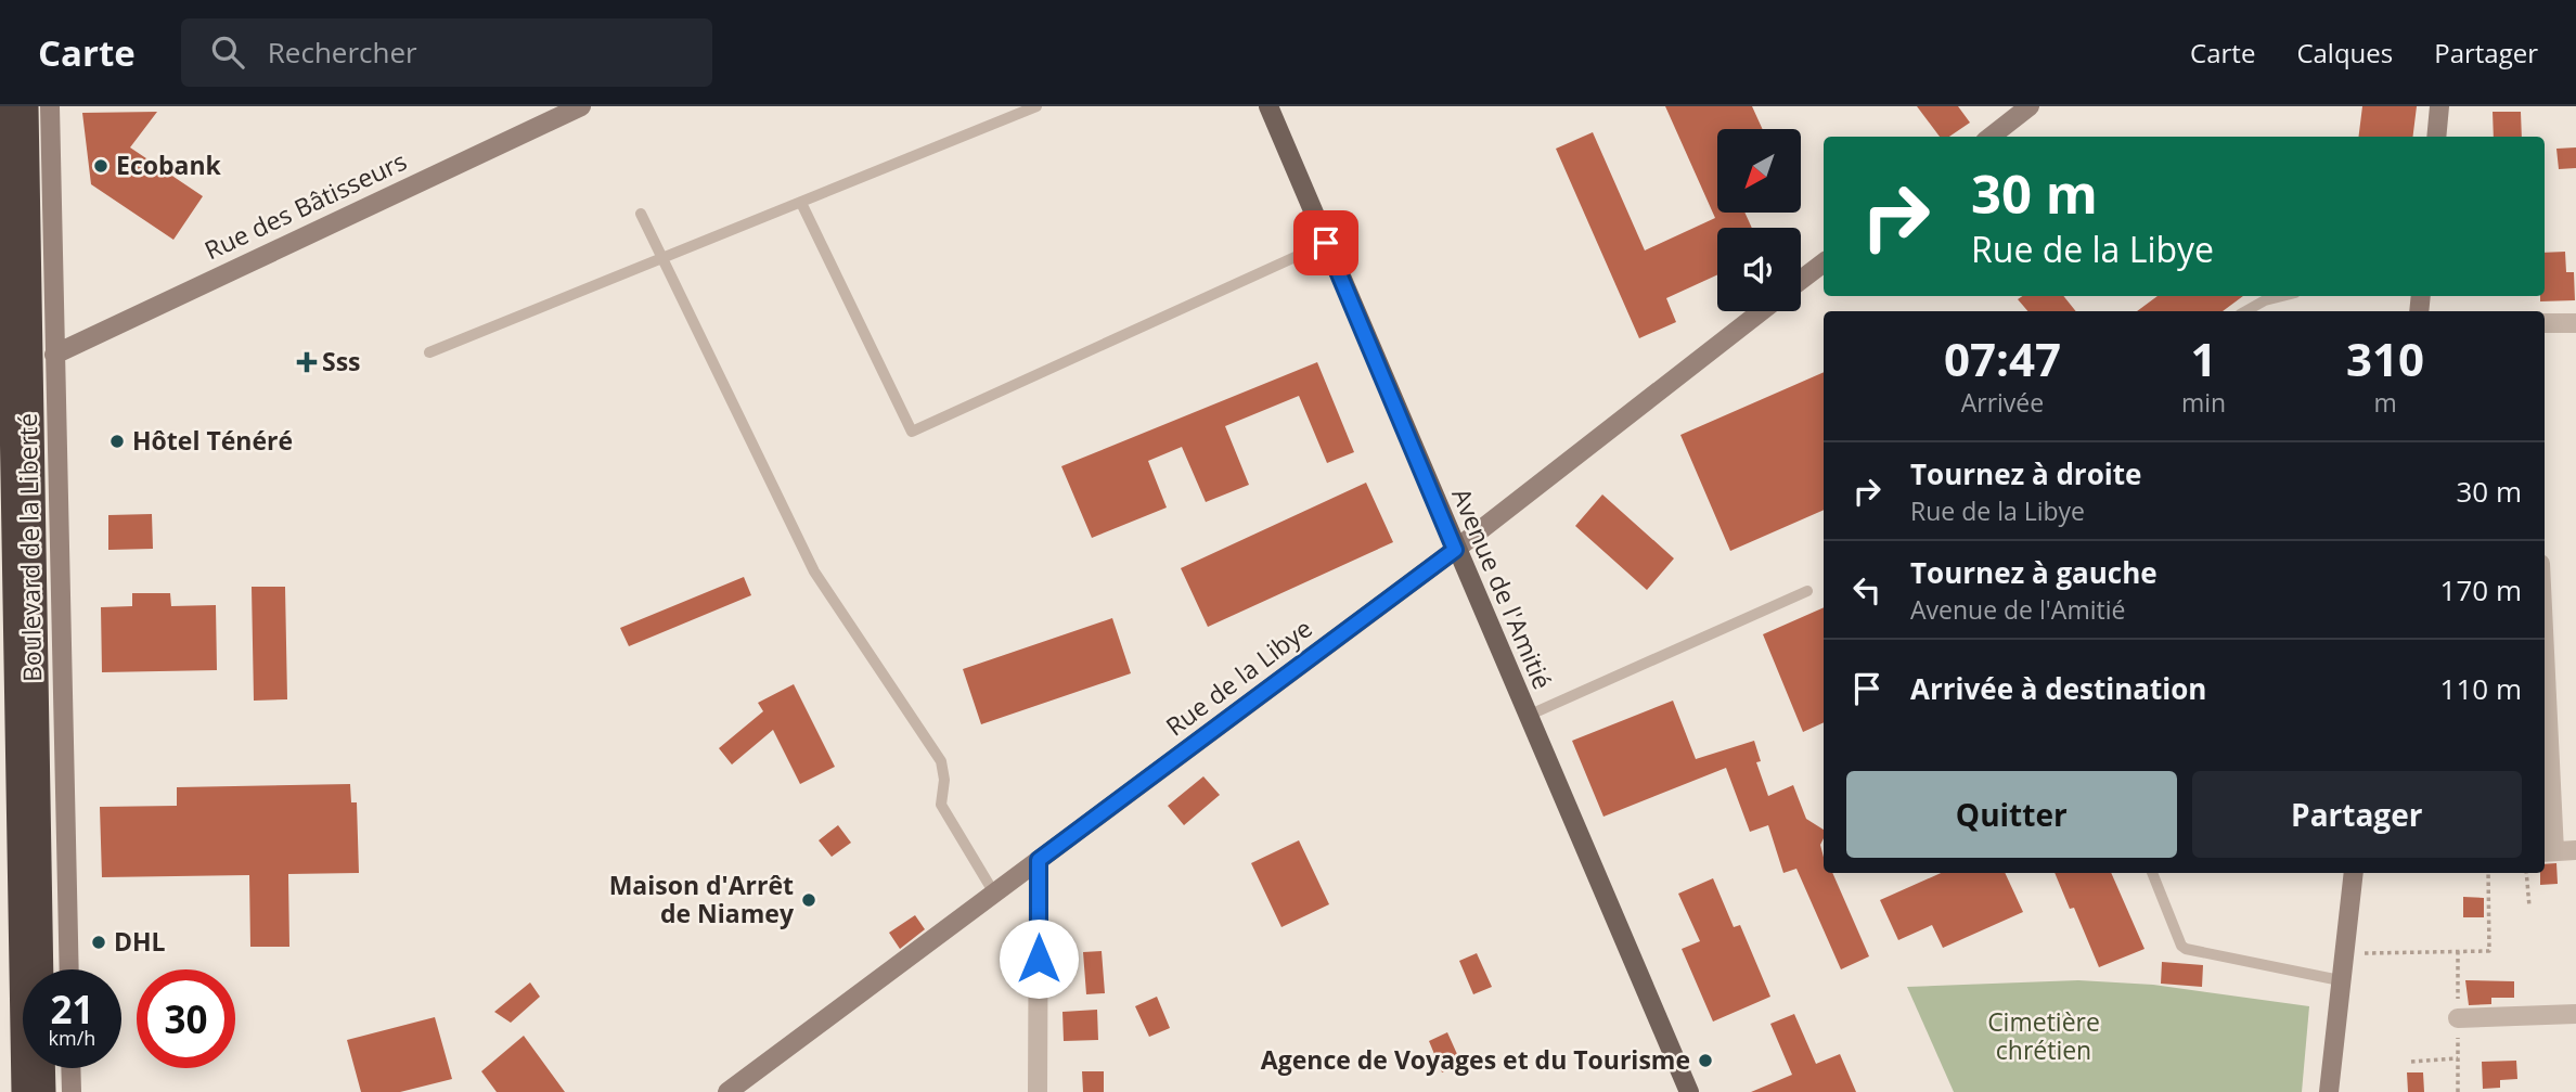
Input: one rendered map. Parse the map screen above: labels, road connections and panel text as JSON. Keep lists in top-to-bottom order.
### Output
{
  "streets": {
    "highway": ["Boulevard de la Liberté"],
    "main road": ["Avenue de l'Amitié"],
    "street": ["Rue des Bâtisseurs", "Rue de la Libye"]
  },
  "crossings": [
    ["Rue des Bâtisseurs", "Boulevard de la Liberté"],
    ["Avenue de l'Amitié", "Rue de la Libye"]
  ],
  "parks": ["Cimetière chrétien"],
  "places": {
    "other": [
      "Ecobank",
      "Hôtel Ténéré",
      "Maison d'Arrêt de Niamey",
      "DHL",
      "Agence de Voyages et du Tourisme"
    ],
    "health": ["Sss"]
  },
  "north": "bottom left",
  "page": {
    "header": "Carte",
    "search": "Rechercher",
    "nav": ["Carte", "Calques", "Partager"],
    "turn": ["30 m", "Rue de la Libye"],
    "eta": [
      "07:47",
      "Arrivée",
      "1",
      "min",
      "310",
      "m"
    ],
    "list": [
      {
        "name": "Tournez à droite",
        "note": "Rue de la Libye",
        "value": "30 m"
      },
      {
        "name": "Tournez à gauche",
        "note": "Avenue de l'Amitié",
        "value": "170 m"
      },
      {
        "name": "Arrivée à destination",
        "value": "110 m"
      }
    ],
    "buttons": ["Quitter", "Partager"],
    "speed": "21 km/h",
    "limit": "30"
  }
}
